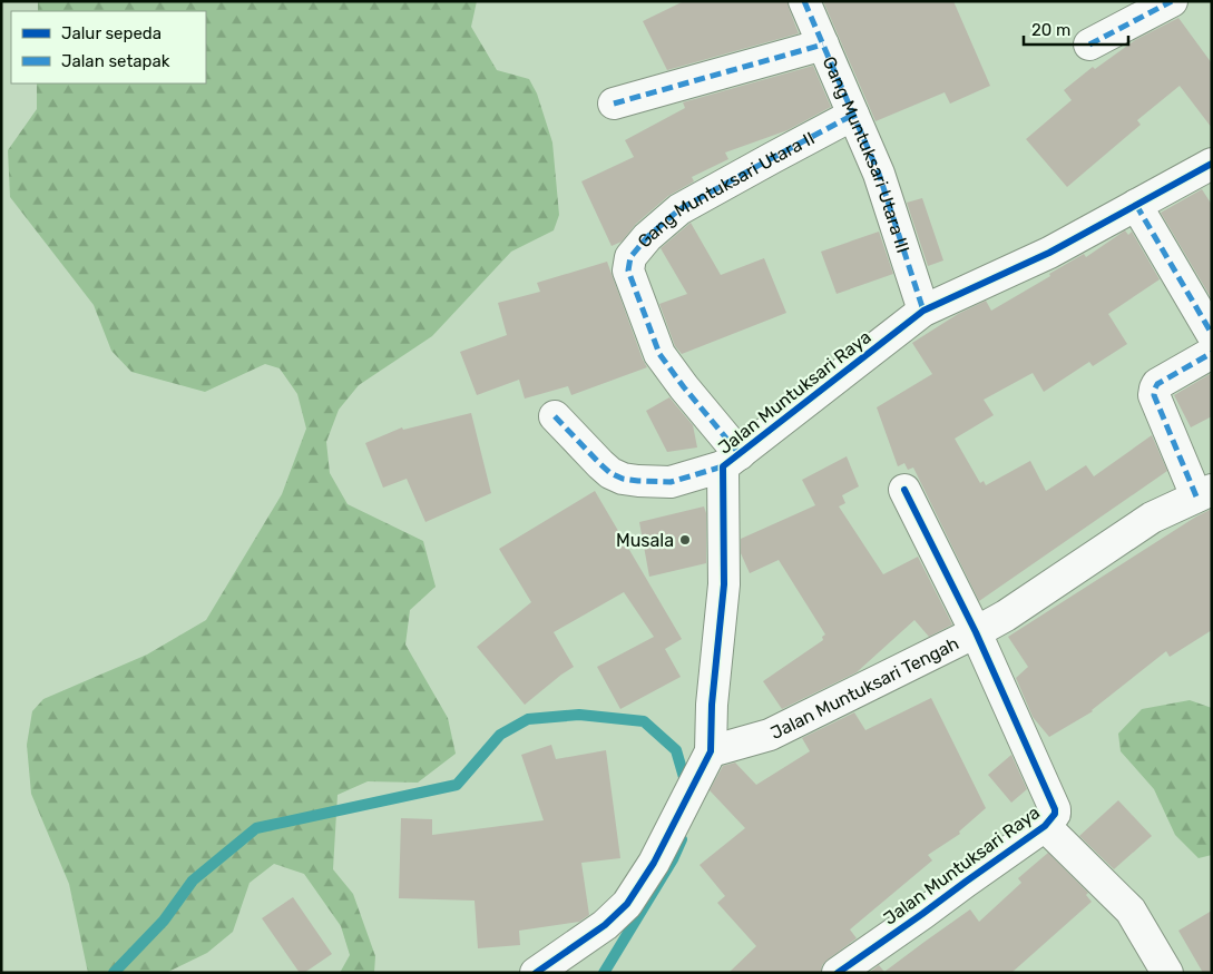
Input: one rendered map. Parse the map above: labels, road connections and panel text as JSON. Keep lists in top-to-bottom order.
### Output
{
  "streets": {
    "street": [
      "Gang Muntuksari Utara III",
      "Gang Muntuksari Utara II",
      "Jalan Muntuksari Raya",
      "Jalan Muntuksari Tengah"
    ]
  },
  "crossings": [
    ["Gang Muntuksari Utara III", "Gang Muntuksari Utara II"],
    ["Gang Muntuksari Utara III", "Jalan Muntuksari Raya"],
    ["Gang Muntuksari Utara II", "Jalan Muntuksari Raya"],
    ["Jalan Muntuksari Raya", "Jalan Muntuksari Tengah"]
  ],
  "places": ["Musala"],
  "legend": ["Jalur sepeda", "Jalan setapak"],
  "scale_bar": "20 m"
}
